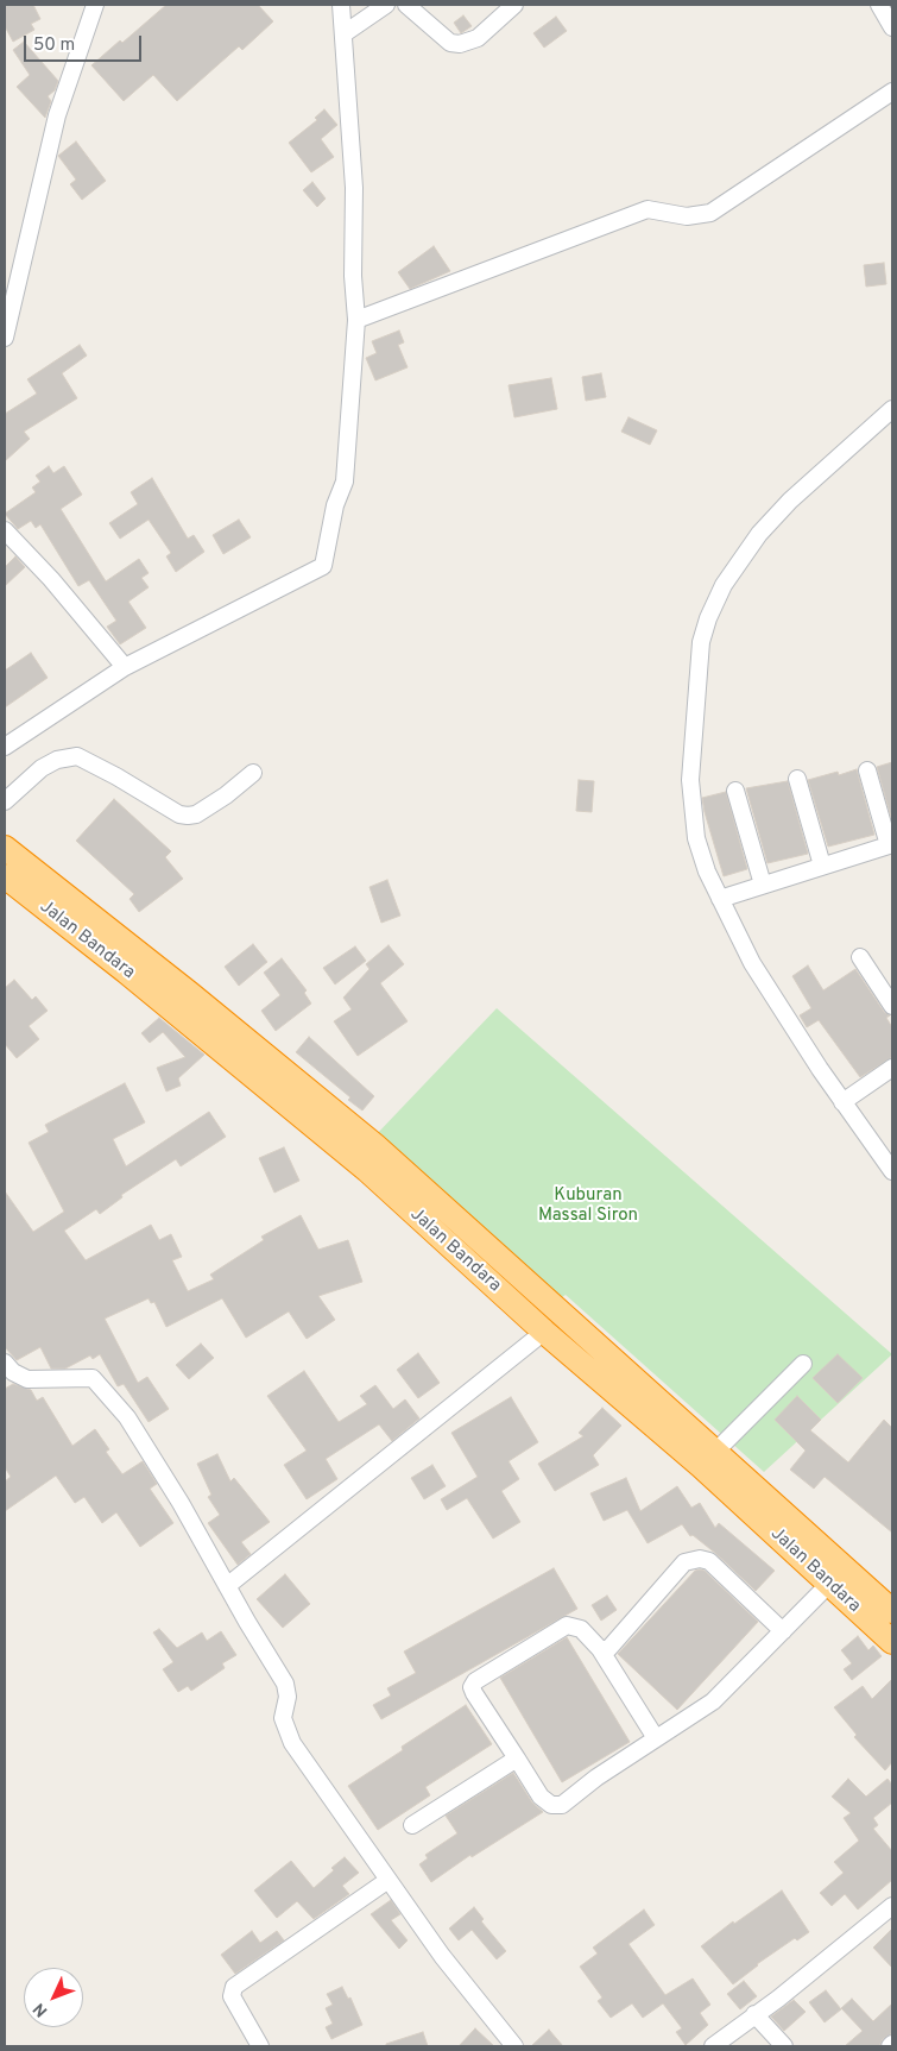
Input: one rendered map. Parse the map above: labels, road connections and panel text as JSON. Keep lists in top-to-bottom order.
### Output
{
  "streets": {
    "highway": ["Jalan Bandara"]
  },
  "parks": ["Kuburan Massal Siron"],
  "scale_bar": "50 m",
  "north": "bottom left"
}
